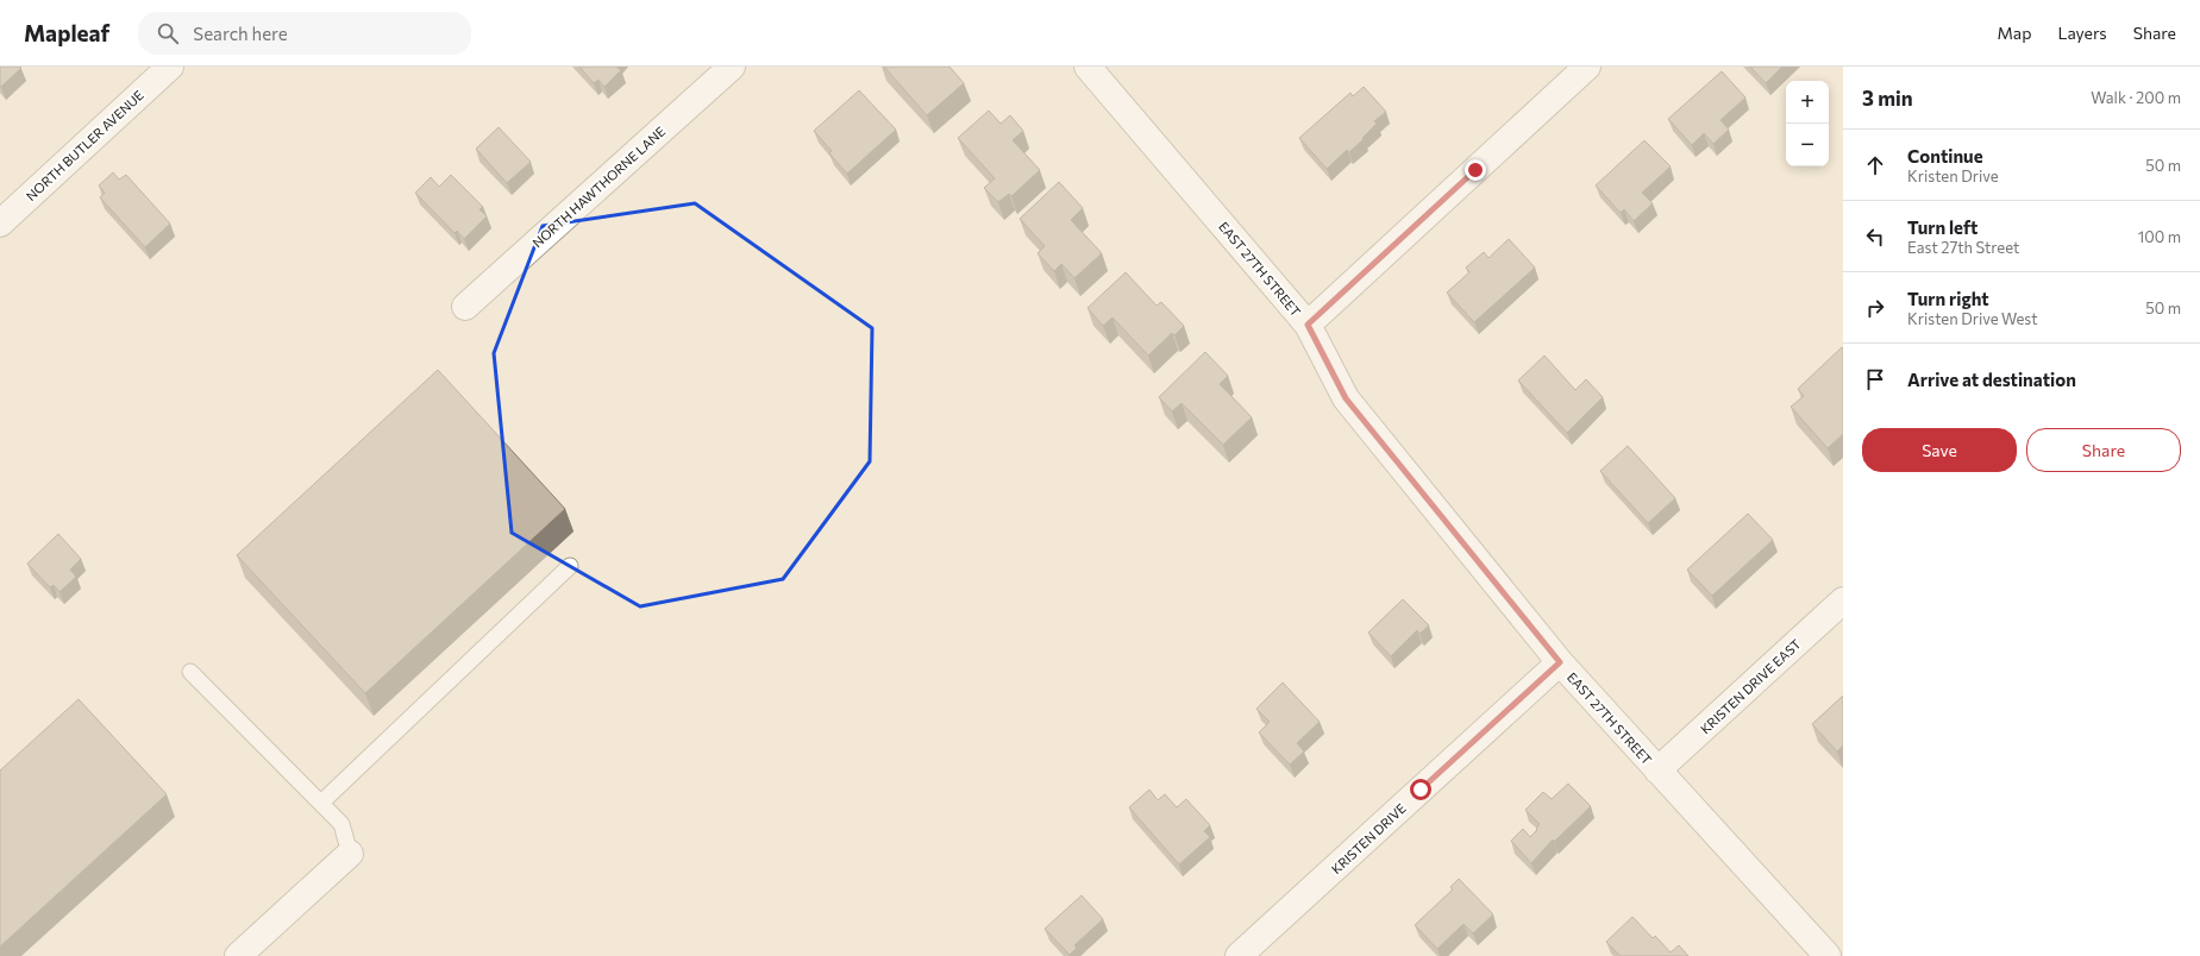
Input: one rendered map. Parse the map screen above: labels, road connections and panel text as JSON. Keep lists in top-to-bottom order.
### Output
{
  "streets": {
    "street": [
      "NORTH BUTLER AVENUE",
      "NORTH HAWTHORNE LANE",
      "EAST 27TH STREET",
      "KRISTEN DRIVE EAST",
      "KRISTEN DRIVE"
    ]
  },
  "crossings": [
    ["EAST 27TH STREET", "KRISTEN DRIVE EAST"],
    ["EAST 27TH STREET", "KRISTEN DRIVE"]
  ],
  "page": {
    "header": "Mapleaf",
    "search": "Search here",
    "nav": ["Map", "Layers", "Share"],
    "heading": ["3 min", "Walk · 200 m"],
    "map_buttons": ["+", "−"],
    "list": [
      ["Continue", "Kristen Drive", "50 m"],
      ["Turn left", "East 27th Street", "100 m"],
      ["Turn right", "Kristen Drive West", "50 m"],
      "Arrive at destination"
    ],
    "buttons": ["Save", "Share"]
  }
}
